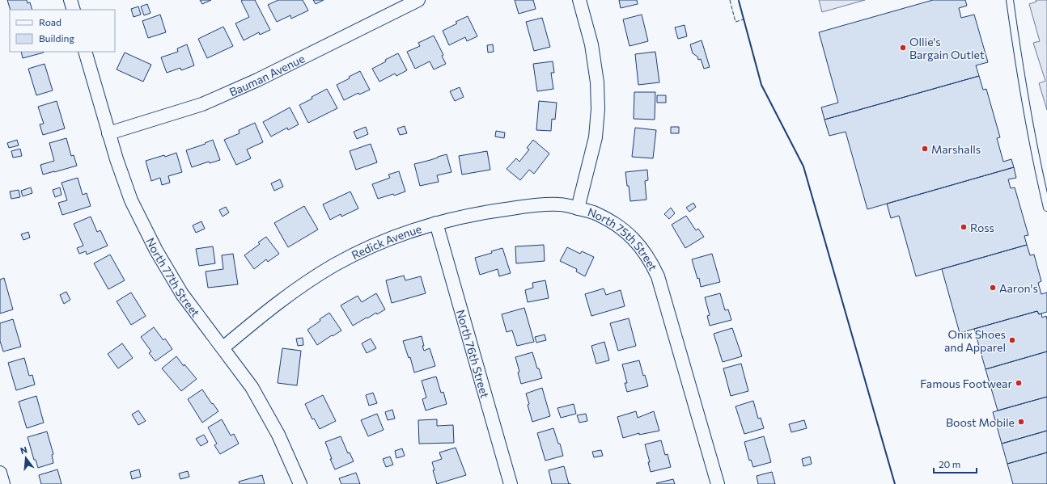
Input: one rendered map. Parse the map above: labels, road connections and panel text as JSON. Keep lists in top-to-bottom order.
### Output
{
  "streets": {
    "street": [
      "Bauman Avenue",
      "North 75th Street",
      "Redick Avenue",
      "North 77th Street",
      "North 76th Street"
    ]
  },
  "crossings": [
    ["Bauman Avenue", "North 77th Street"],
    ["North 75th Street", "Redick Avenue"],
    ["Redick Avenue", "North 77th Street"],
    ["Redick Avenue", "North 76th Street"]
  ],
  "places": [
    "Ollie's Bargain Outlet",
    "Marshalls",
    "Ross",
    "Aaron's",
    "Onix Shoes and Apparel",
    "Famous Footwear",
    "Boost Mobile"
  ],
  "legend": ["Road", "Building"],
  "scale_bar": "20 m",
  "north": "top"
}
